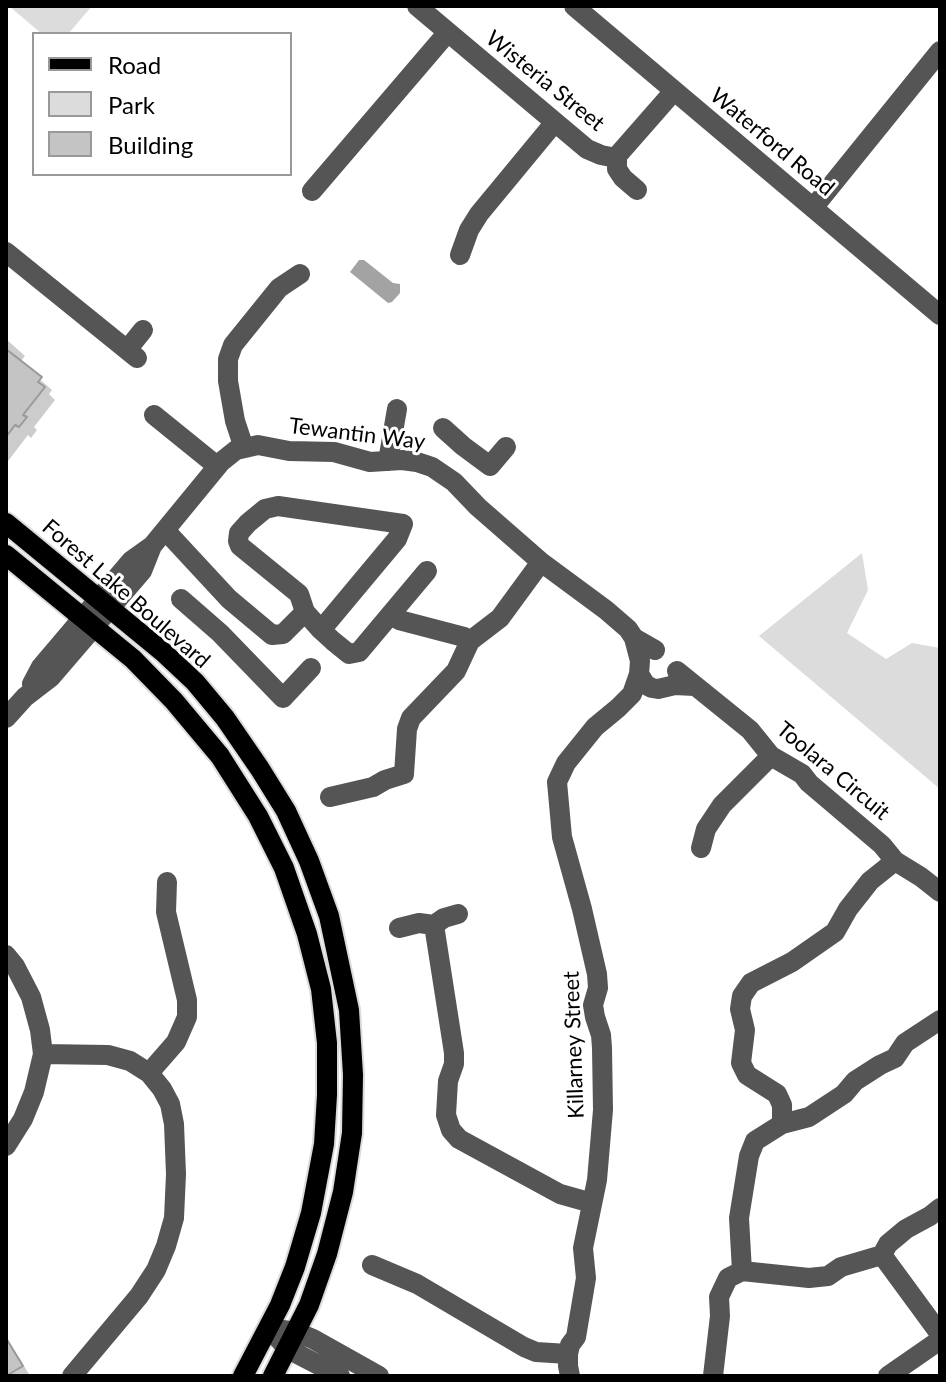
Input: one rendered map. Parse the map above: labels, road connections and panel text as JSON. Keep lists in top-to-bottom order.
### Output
{
  "streets": {
    "main road": ["Forest Lake Boulevard"],
    "street": [
      "Wisteria Street",
      "Waterford Road",
      "Tewantin Way",
      "Toolara Circuit",
      "Killarney Street"
    ]
  },
  "crossings": [
    ["Wisteria Street", "Waterford Road"],
    ["Tewantin Way", "Toolara Circuit"],
    ["Tewantin Way", "Killarney Street"],
    ["Toolara Circuit", "Killarney Street"]
  ],
  "legend": ["Road", "Park", "Building"]
}
